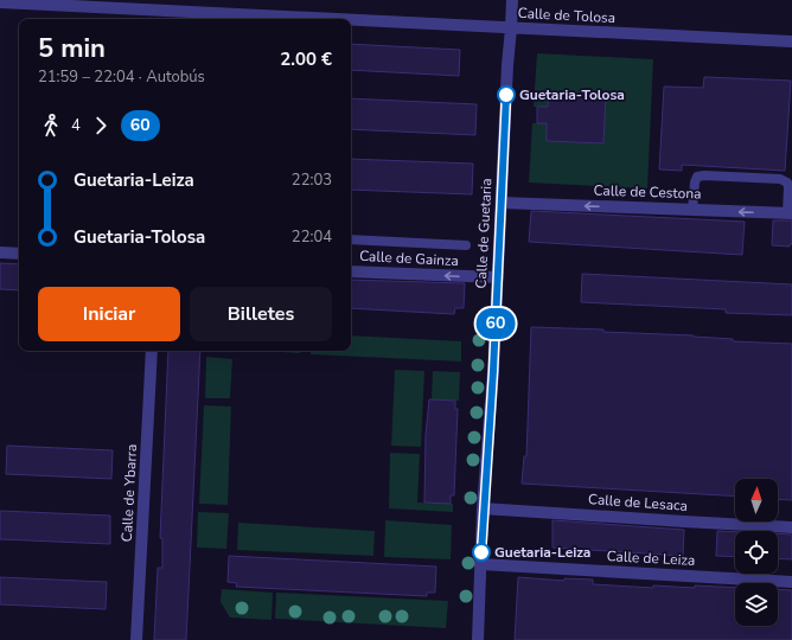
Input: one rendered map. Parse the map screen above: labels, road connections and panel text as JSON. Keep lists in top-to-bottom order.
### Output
{
  "streets": {
    "street": [
      "Calle de Tolosa",
      "Calle de Cestona",
      "Calle de Guetaria",
      "Calle de Gainza",
      "Calle de Ybarra",
      "Calle de Lesaca",
      "Calle de Leiza"
    ]
  },
  "crossings": [
    ["Calle de Tolosa", "Calle de Guetaria"],
    ["Calle de Cestona", "Calle de Guetaria"],
    ["Calle de Guetaria", "Calle de Gainza"],
    ["Calle de Guetaria", "Calle de Lesaca"],
    ["Calle de Guetaria", "Calle de Leiza"]
  ],
  "one_way": ["Calle de Cestona", "Calle de Gainza"],
  "places": ["Guetaria-Tolosa", "Guetaria-Leiza"],
  "lines": ["bus line 60"],
  "north": "top",
  "page": {
    "on_map": "60",
    "heading": ["5 min", "21:59 – 22:04 · Autobús", "2.00 €"],
    "legs": ["4", "60"],
    "list": [
      {
        "name": "Guetaria-Leiza",
        "value": "22:03"
      },
      {
        "name": "Guetaria-Tolosa",
        "value": "22:04"
      }
    ],
    "buttons": ["Iniciar", "Billetes"]
  }
}
